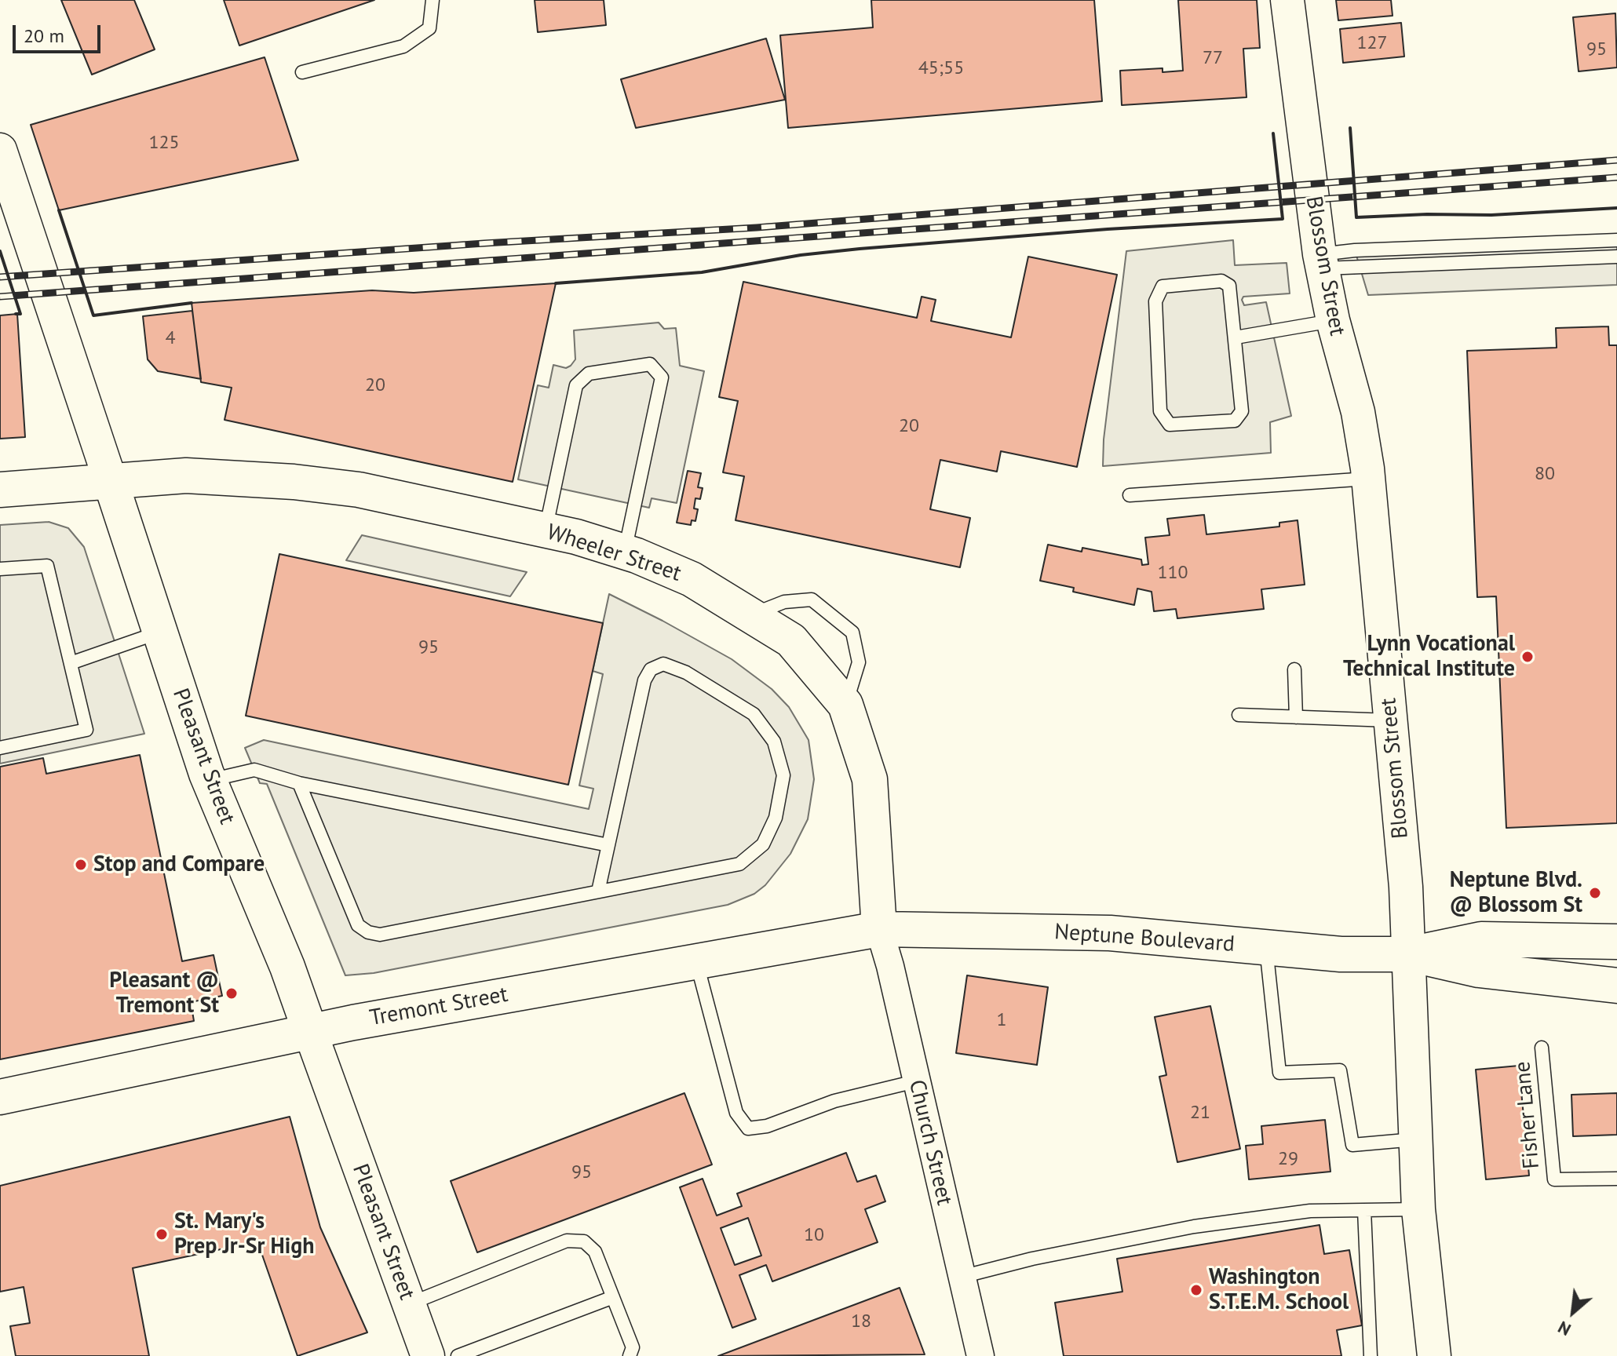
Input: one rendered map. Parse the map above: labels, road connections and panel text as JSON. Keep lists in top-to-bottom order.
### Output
{
  "streets": {
    "main road": [
      "Wheeler Street",
      "Pleasant Street",
      "Neptune Boulevard",
      "Tremont Street"
    ],
    "street": ["Blossom Street", "Church Street"],
    "lane": ["Fisher Lane"]
  },
  "crossings": [
    ["Blossom Street", "Neptune Boulevard"],
    ["Wheeler Street", "Pleasant Street"],
    ["Wheeler Street", "Neptune Boulevard"],
    ["Wheeler Street", "Tremont Street"],
    ["Wheeler Street", "Church Street"],
    ["Pleasant Street", "Tremont Street"],
    ["Neptune Boulevard", "Tremont Street"],
    ["Neptune Boulevard", "Church Street"],
    ["Tremont Street", "Church Street"]
  ],
  "places": [
    "Lynn Vocational Technical Institute",
    "Stop and Compare",
    "Neptune Blvd. @ Blossom St",
    "Pleasant @ Tremont St",
    "St. Mary's Prep Jr-Sr High",
    "Washington S.T.E.M. School"
  ],
  "house_numbers": [
    "127",
    "95",
    "77",
    "45;55",
    "125",
    "4",
    "20",
    "20",
    "80",
    "110",
    "95",
    "1",
    "21",
    "29",
    "95",
    "10",
    "18"
  ],
  "scale_bar": "20 m",
  "north": "bottom left"
}
